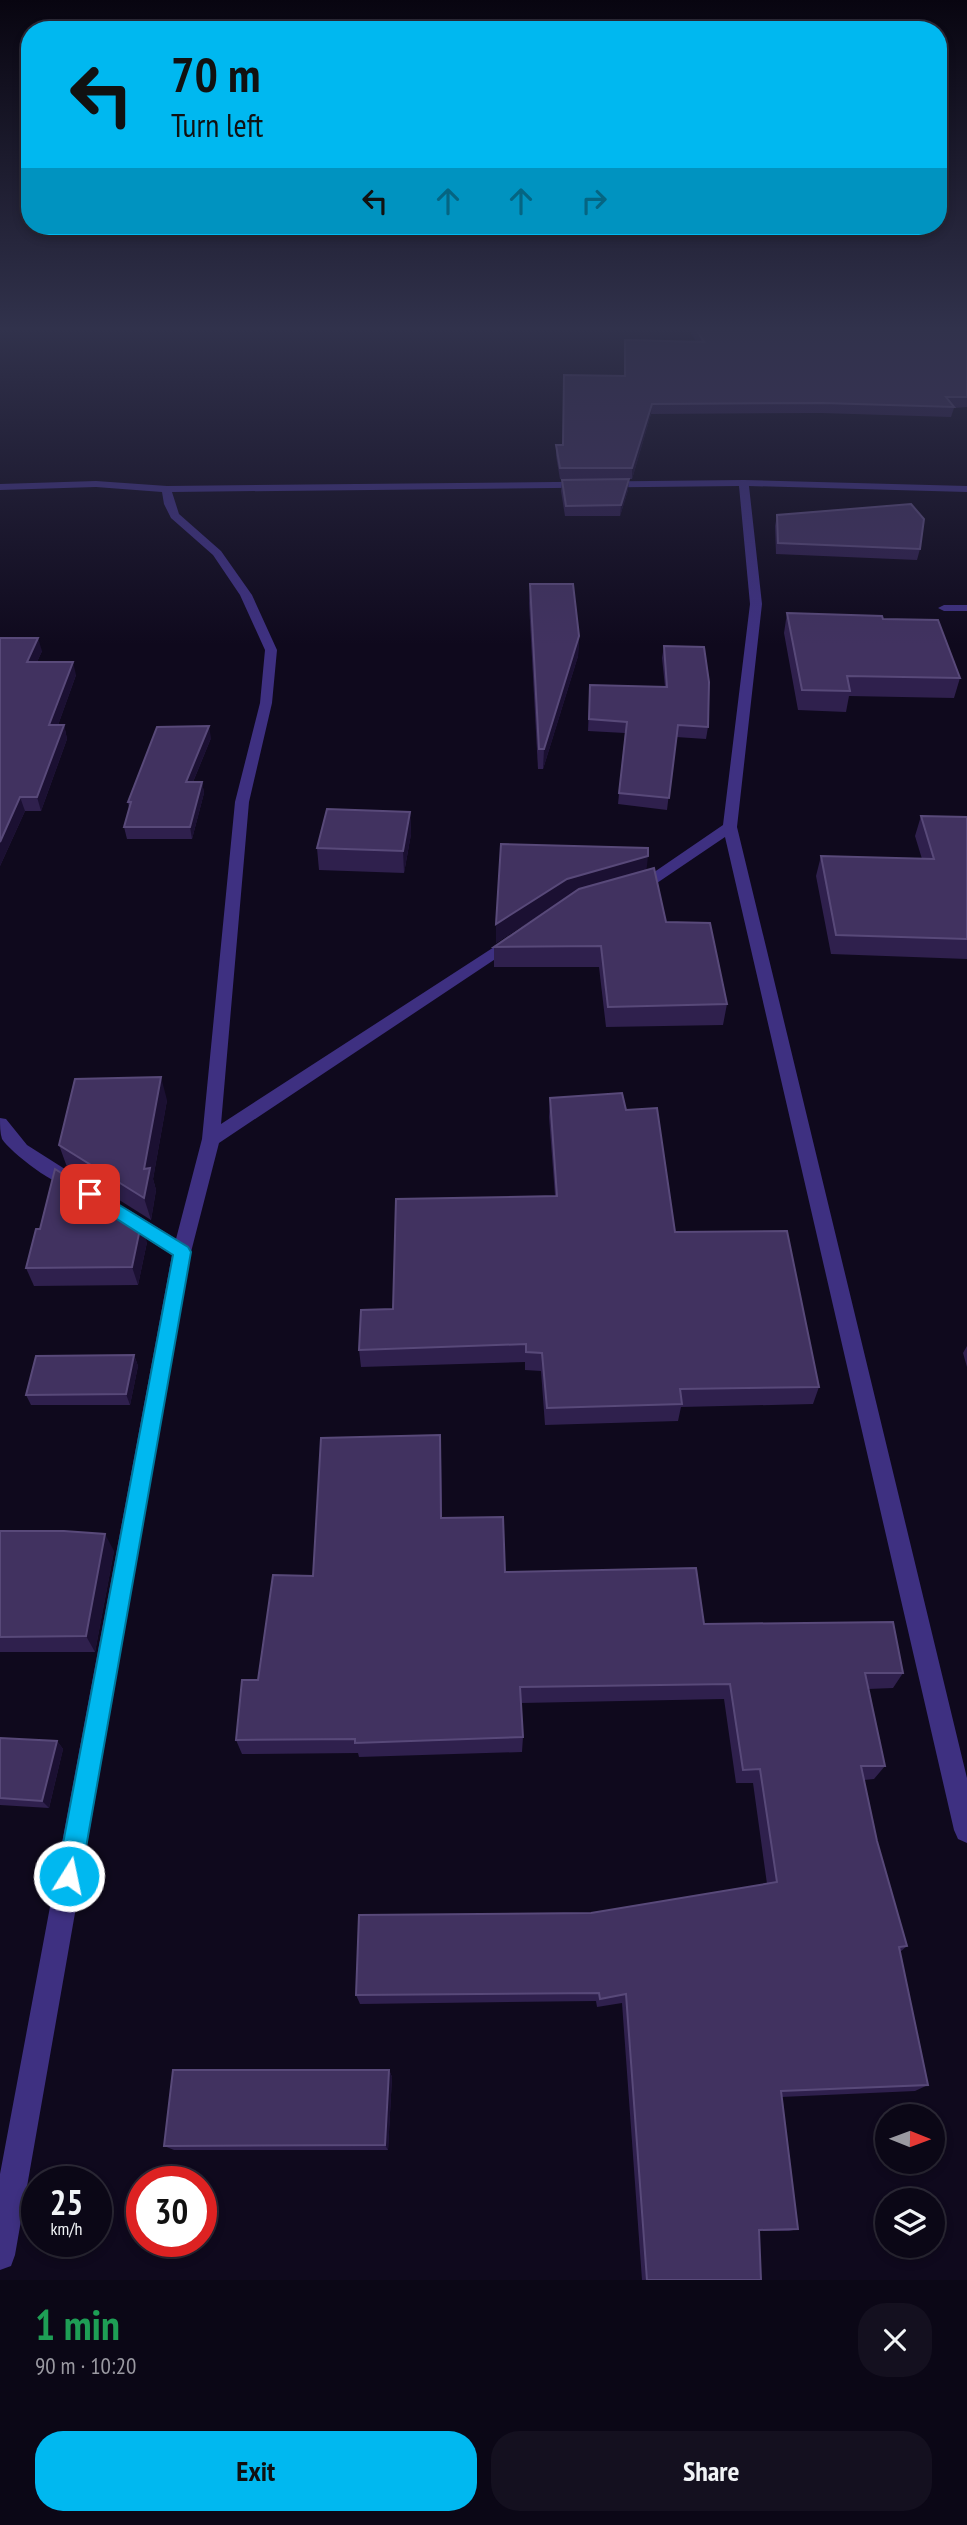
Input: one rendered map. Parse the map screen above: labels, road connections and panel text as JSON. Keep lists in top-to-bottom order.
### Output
{
  "north": "right",
  "page": {
    "turn": ["70 m", "Turn left"],
    "speed": "25 km/h",
    "limit": "30",
    "heading": ["1 min", "90 m · 10:20"],
    "buttons": ["Exit", "Share"]
  }
}
